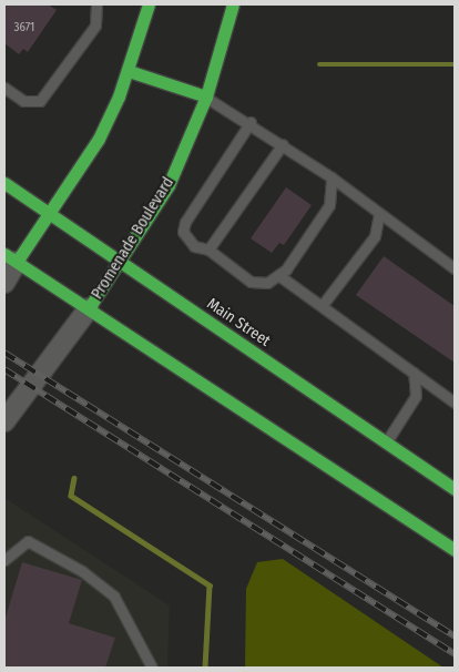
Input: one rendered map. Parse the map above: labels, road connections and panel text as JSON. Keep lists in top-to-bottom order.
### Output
{
  "streets": {
    "main road": ["Promenade Boulevard", "Main Street"]
  },
  "crossings": [
    ["Promenade Boulevard", "Main Street"]
  ],
  "house_numbers": ["3671"]
}
